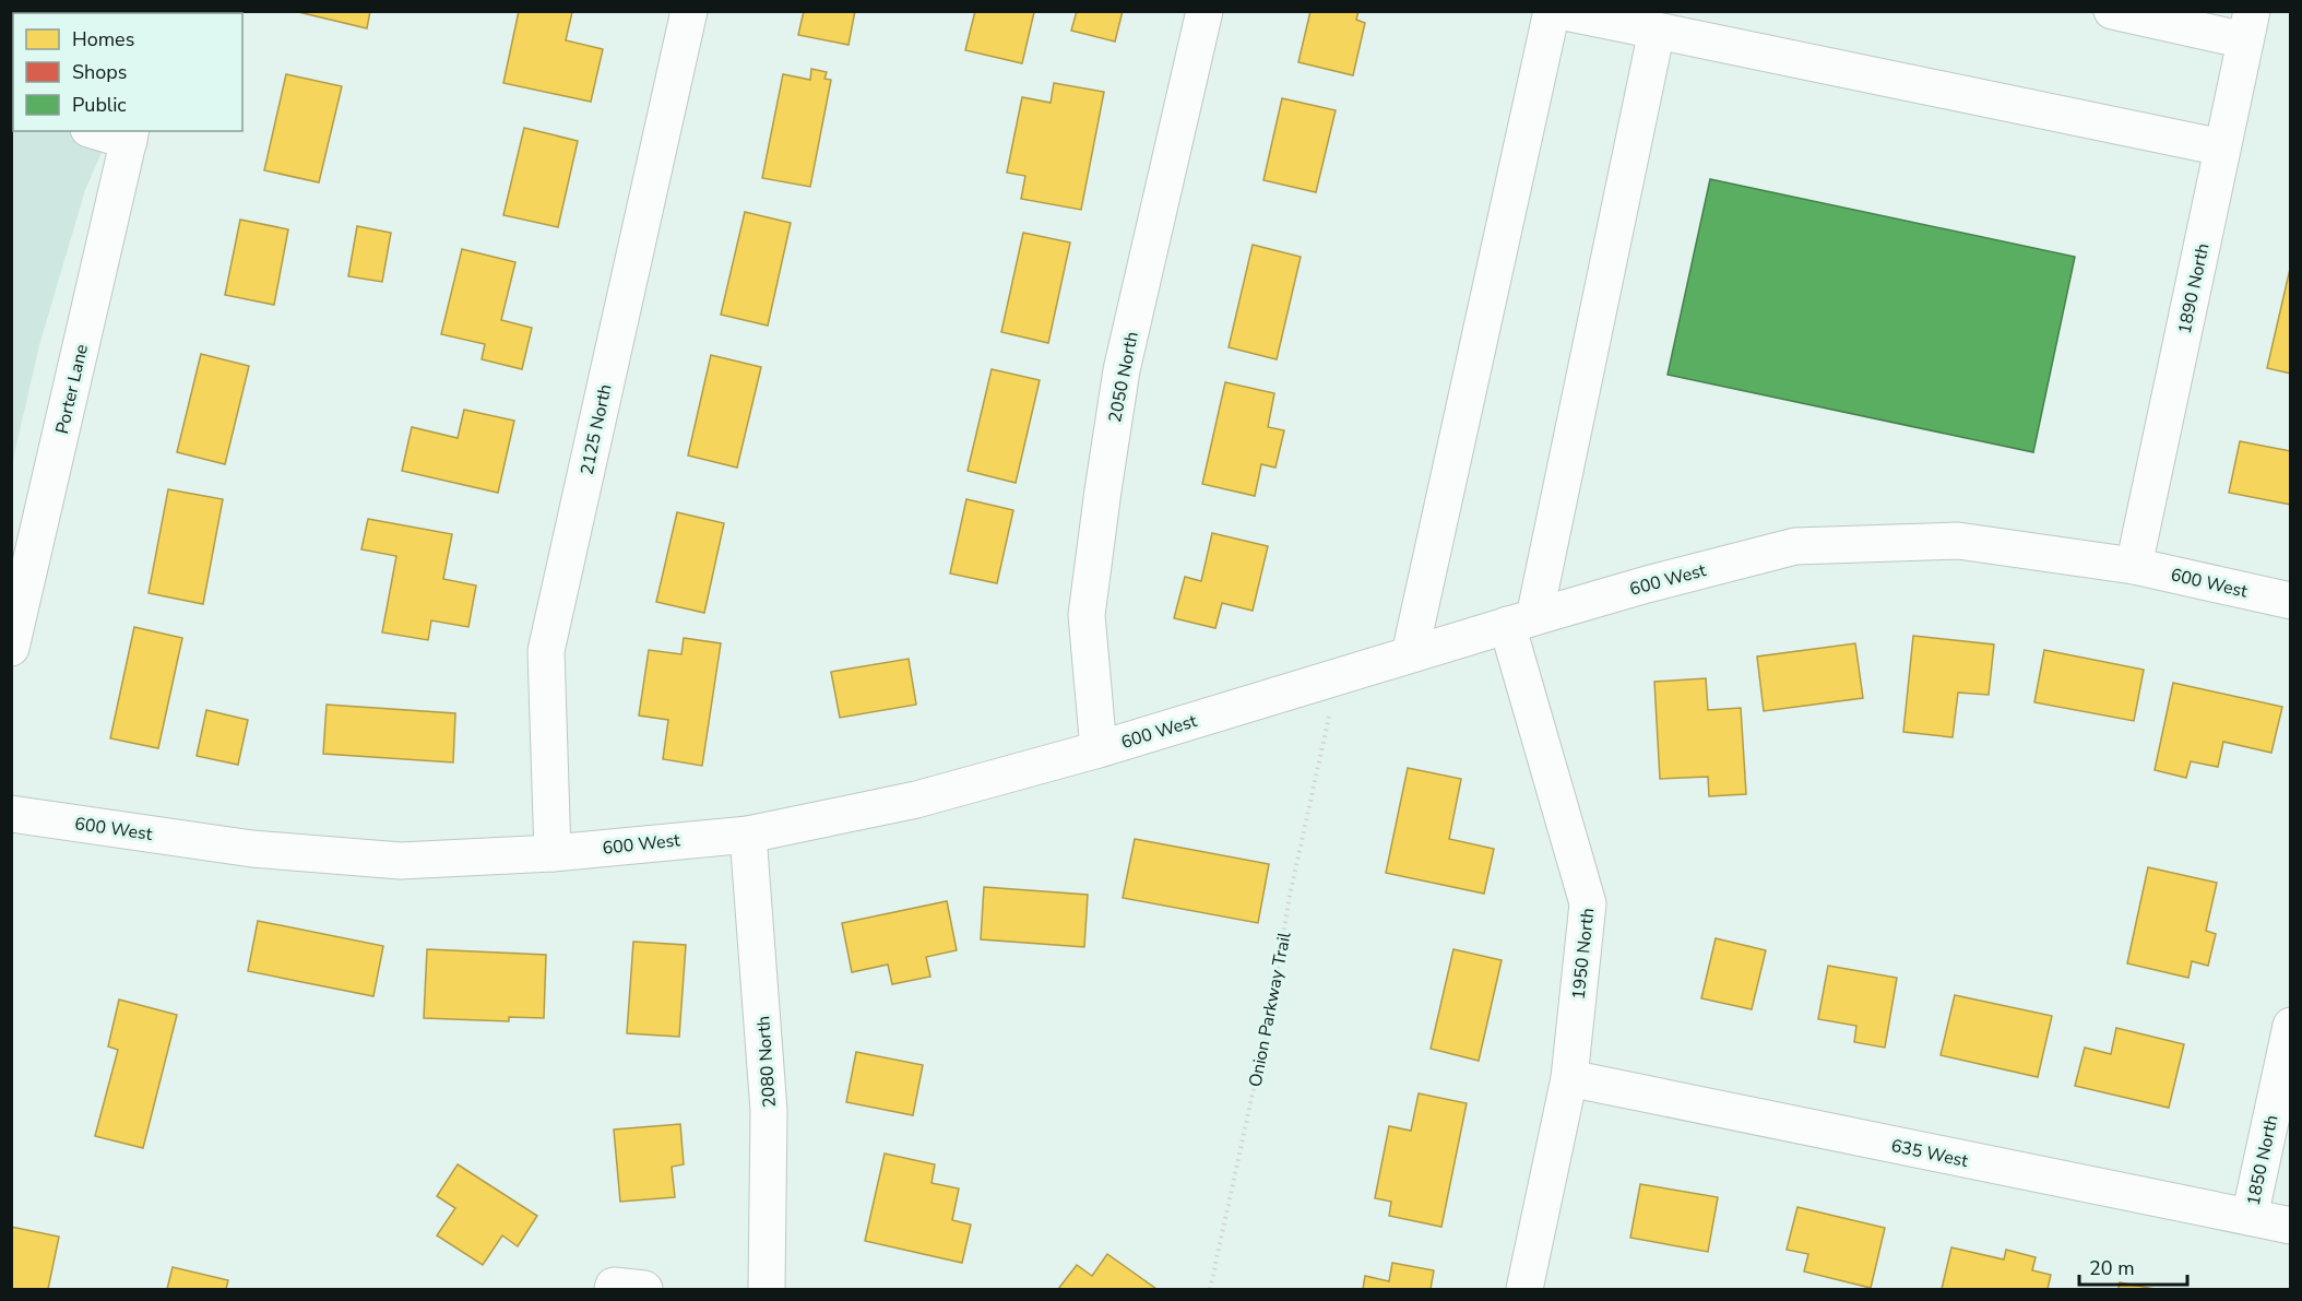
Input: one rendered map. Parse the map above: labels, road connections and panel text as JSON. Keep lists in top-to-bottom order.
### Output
{
  "streets": {
    "street": [
      "1890 North",
      "2050 North",
      "Porter Lane",
      "2125 North",
      "600 West",
      "1950 North",
      "2080 North",
      "635 West",
      "1850 North"
    ],
    "path": ["Onion Parkway Trail"]
  },
  "crossings": [
    ["1890 North", "600 West"],
    ["2050 North", "600 West"],
    ["2125 North", "600 West"],
    ["600 West", "1950 North"],
    ["600 West", "2080 North"],
    ["1950 North", "635 West"],
    ["635 West", "1850 North"]
  ],
  "legend": ["Homes", "Shops", "Public"],
  "scale_bar": "20 m"
}
